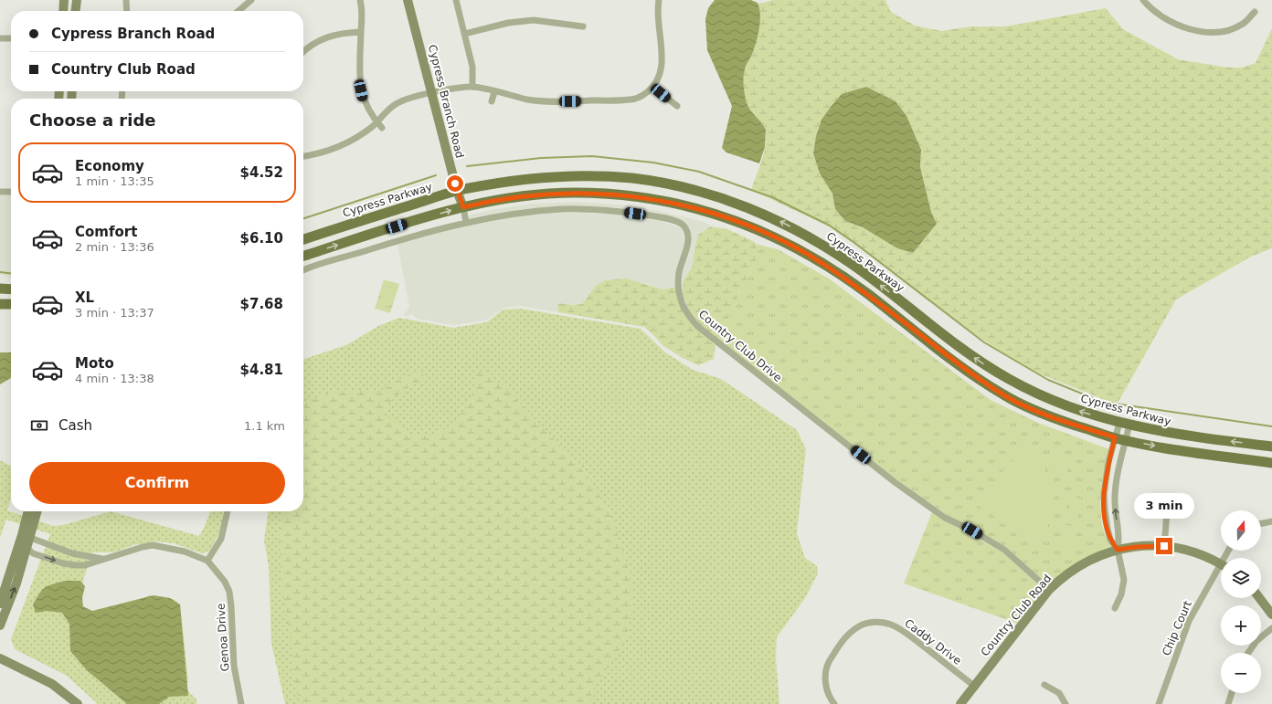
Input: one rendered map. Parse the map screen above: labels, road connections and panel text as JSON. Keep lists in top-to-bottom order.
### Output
{
  "streets": {
    "main road": ["Cypress Parkway"],
    "street": [
      "Cypress Branch Road",
      "Country Club Drive",
      "Country Club Road",
      "Chip Court",
      "Genoa Drive",
      "Caddy Drive"
    ]
  },
  "crossings": [
    ["Cypress Branch Road", "Cypress Parkway"],
    ["Country Club Drive", "Country Club Road"],
    ["Country Club Road", "Caddy Drive"]
  ],
  "north": "top",
  "page": {
    "banner": ["Cypress Branch Road", "Country Club Road"],
    "heading": "Choose a ride",
    "list": [
      {
        "name": "Economy",
        "note": "1 min · 13:35",
        "value": "$4.52"
      },
      {
        "name": "Comfort",
        "note": "2 min · 13:36",
        "value": "$6.10"
      },
      {
        "name": "XL",
        "note": "3 min · 13:37",
        "value": "$7.68"
      },
      {
        "name": "Moto",
        "note": "4 min · 13:38",
        "value": "$4.81"
      }
    ],
    "pay": ["Cash", "1.1 km"],
    "buttons": "Confirm",
    "bubble": "3 min",
    "map_buttons": ["+", "−"]
  }
}
